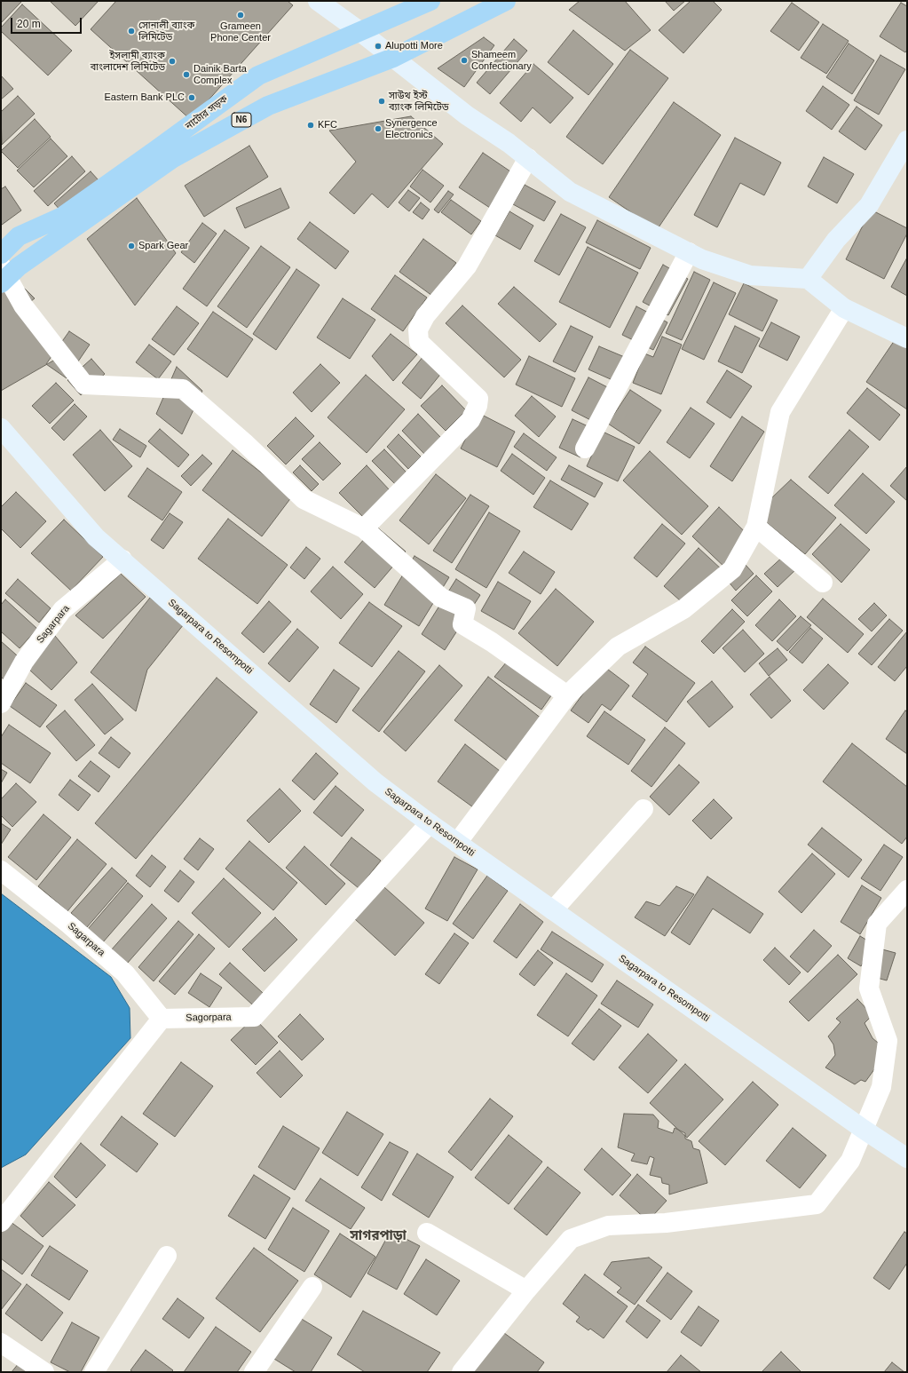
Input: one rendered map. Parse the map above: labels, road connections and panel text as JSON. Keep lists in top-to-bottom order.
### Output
{
  "streets": {
    "highway": ["নাটোর সড়ক", "N6"],
    "main road": ["Sagarpara to Resompotti"],
    "street": ["Sagarpara", "Sagorpara"]
  },
  "crossings": [
    ["Sagarpara", "Sagarpara to Resompotti"],
    ["Sagarpara", "Sagorpara"],
    ["Sagarpara to Resompotti", "Sagorpara"]
  ],
  "districts": ["সাগরপাড়া"],
  "places": [
    "Grameen Phone Center",
    "সোনালী ব্যাংক লিমিটেড",
    "Alupotti More",
    "Shameem Confectionary",
    "ইসলামী ব্যাংক বাংলাদেশ লিমিটেড",
    "Dainik Barta Complex",
    "Eastern Bank PLC",
    "সাউথ ইস্ট ব্যাংক লিমিটেড",
    "KFC",
    "Synergence Electronics",
    "Spark Gear"
  ],
  "scale_bar": "20 m"
}
